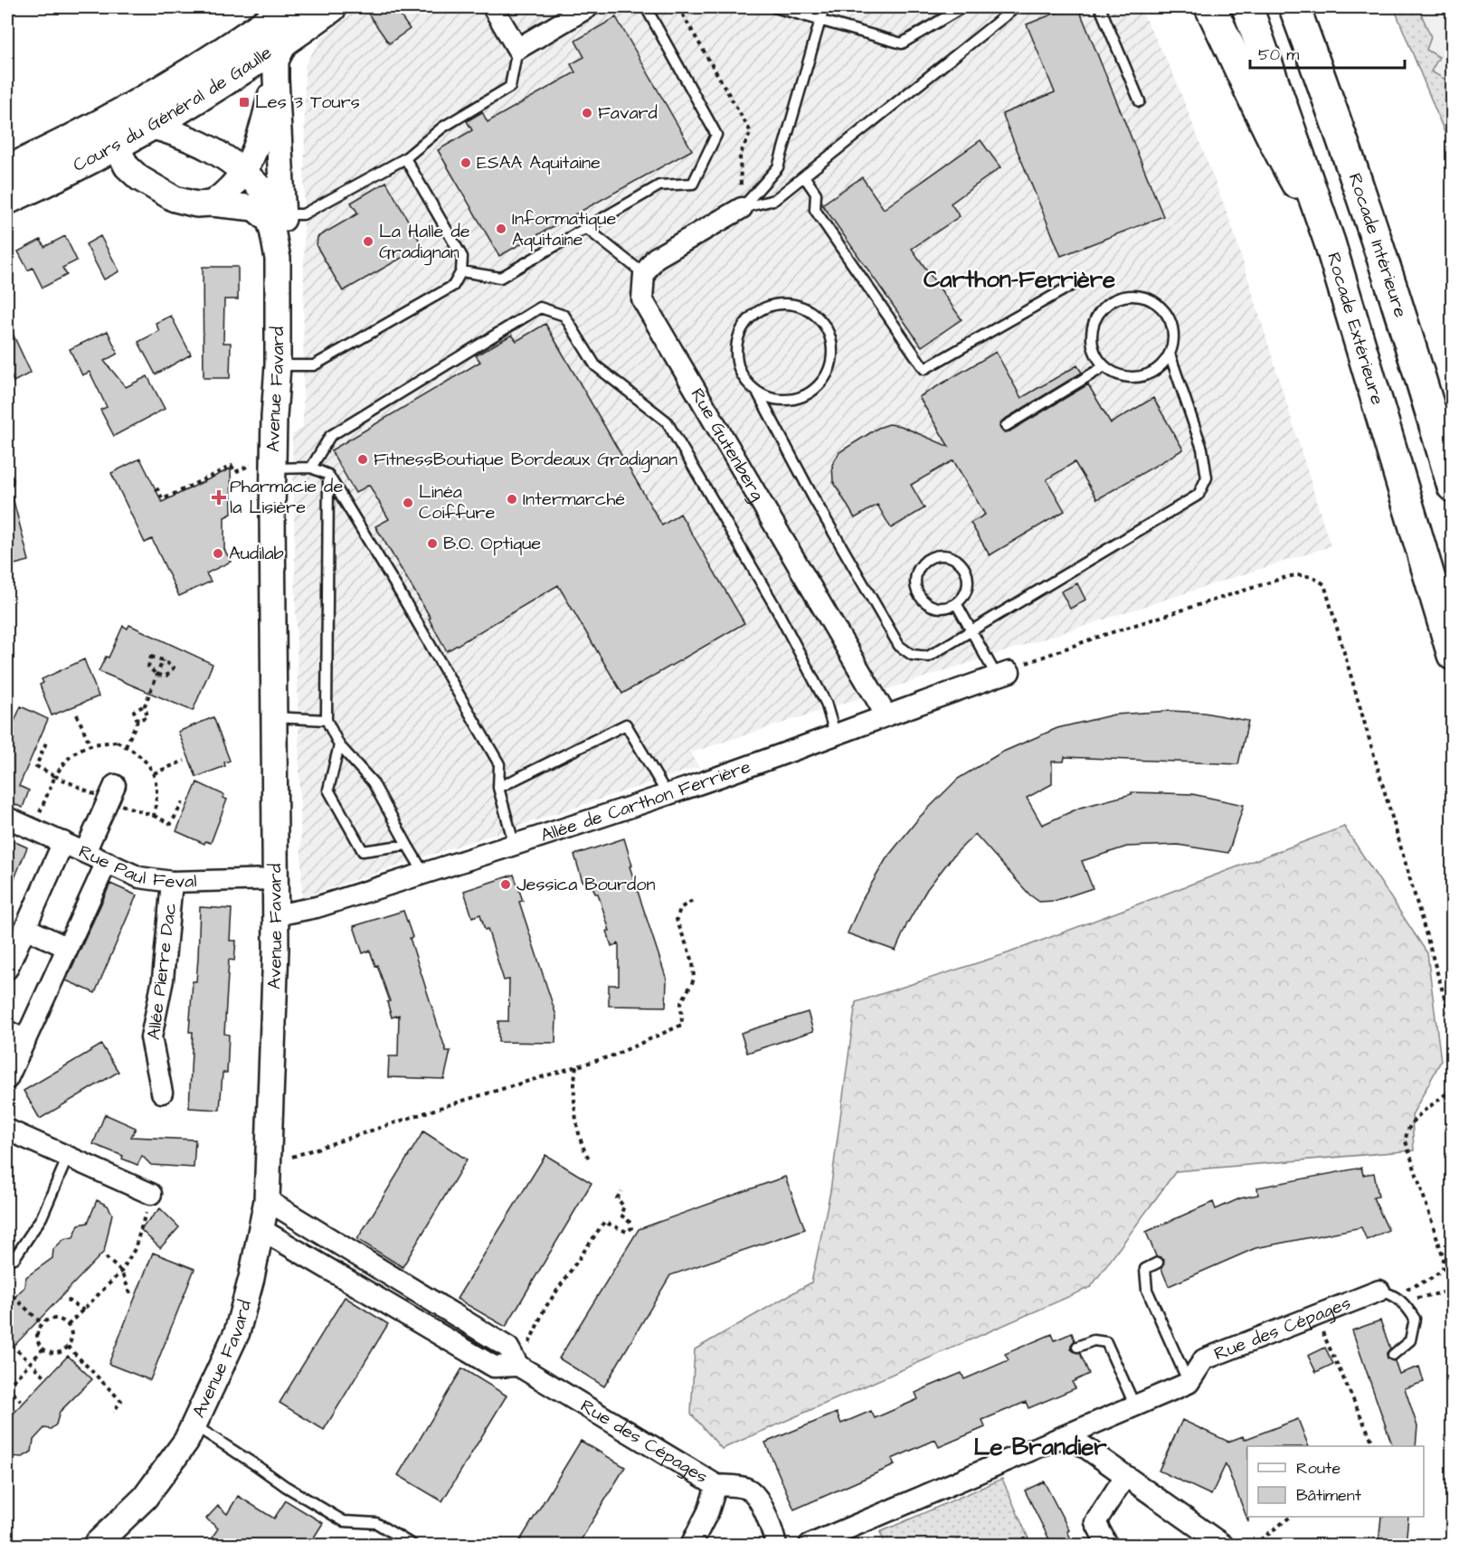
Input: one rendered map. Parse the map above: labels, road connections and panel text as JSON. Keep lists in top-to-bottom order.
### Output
{
  "streets": {
    "main road": ["Cours du Général de Gaulle", "Rocade Intérieure", "Rocade Extérieure"],
    "street": [
      "Avenue Favard",
      "Rue Gutenberg",
      "Allée de Carthon Ferrière",
      "Rue Paul Feval",
      "Allée Pierre Dac",
      "Rue des Cépages"
    ]
  },
  "crossings": [
    ["Cours du Général de Gaulle", "Avenue Favard"],
    ["Avenue Favard", "Allée de Carthon Ferrière"],
    ["Avenue Favard", "Rue Paul Feval"],
    ["Avenue Favard", "Rue des Cépages"],
    ["Rue Gutenberg", "Allée de Carthon Ferrière"],
    ["Rue Paul Feval", "Allée Pierre Dac"]
  ],
  "districts": ["Carthon-Ferrière", "Le Brandier"],
  "places": {
    "transit": ["Les 3 Tours"],
    "other": [
      "Favard",
      "ESAA Aquitaine",
      "Informatique Aquitaine",
      "La Halle de Gradignan",
      "FitnessBoutique Bordeaux Gradignan",
      "Intermarché",
      "Linéa Coiffure",
      "B.O. Optique",
      "Audilab",
      "Jessica Bourdon"
    ],
    "health": ["Pharmacie de la Lisière"]
  },
  "legend": ["Route", "Bâtiment"],
  "scale_bar": "50 m"
}
